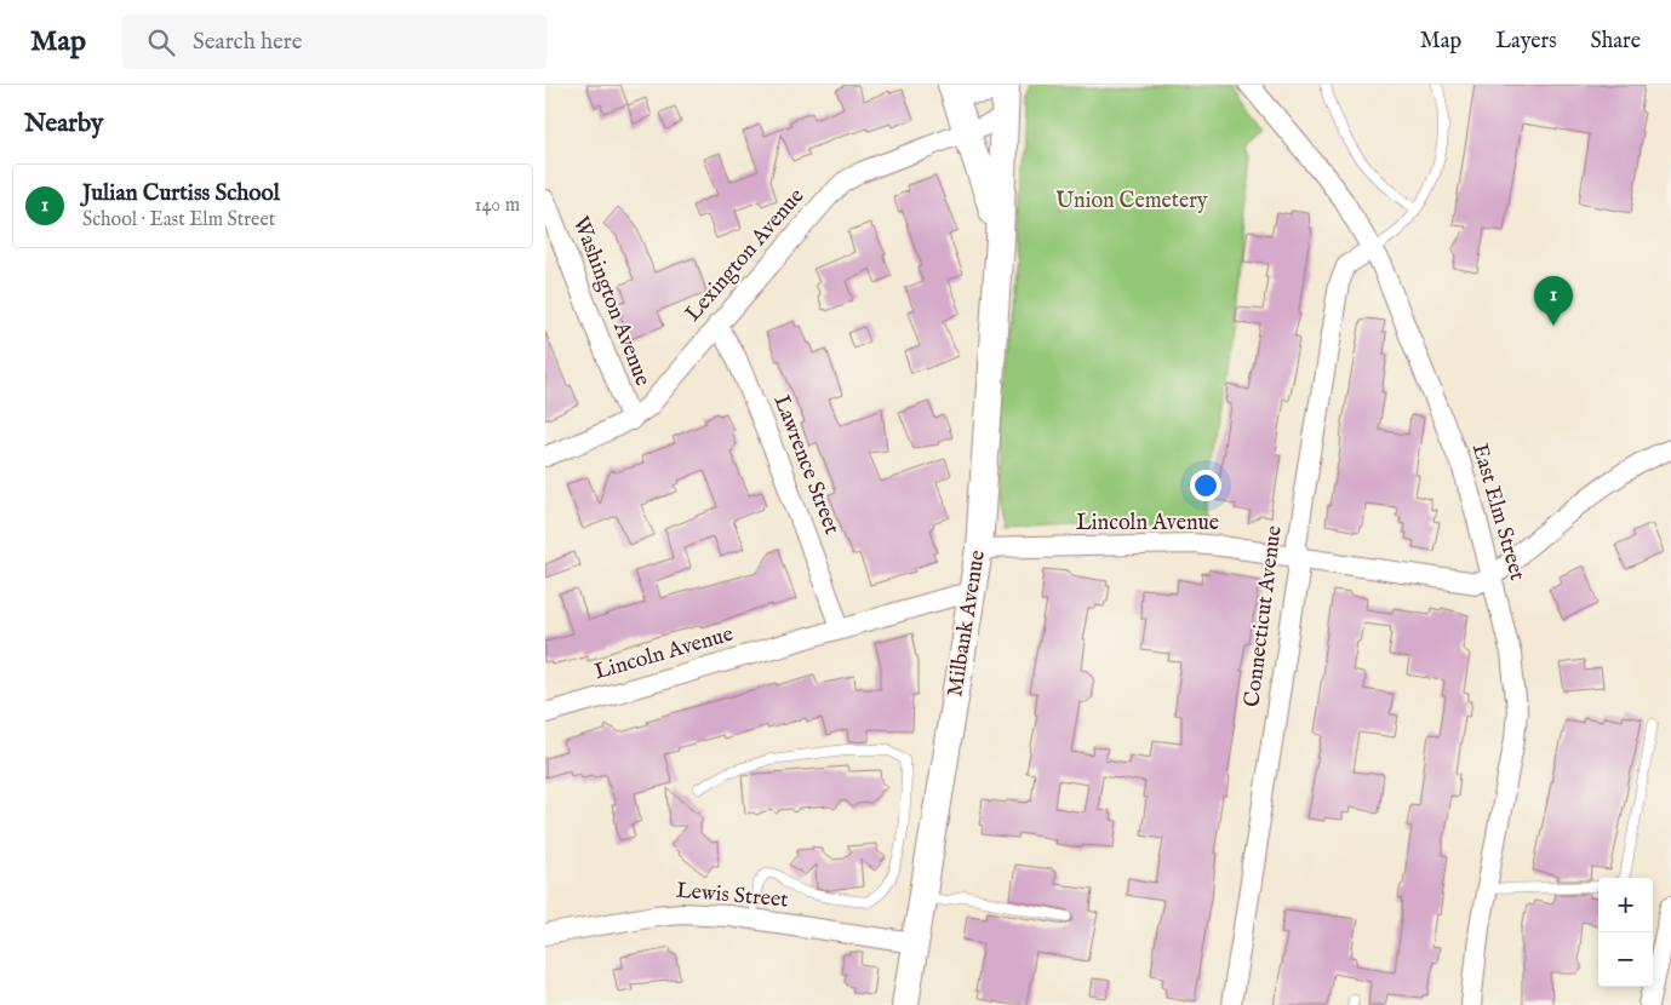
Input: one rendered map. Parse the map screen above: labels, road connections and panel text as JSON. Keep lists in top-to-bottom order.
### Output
{
  "streets": {
    "main road": ["Milbank Avenue"],
    "street": [
      "Lexington Avenue",
      "Washington Avenue",
      "Lawrence Street",
      "East Elm Street",
      "Lincoln Avenue",
      "Connecticut Avenue",
      "Lewis Street"
    ]
  },
  "crossings": [
    ["Lexington Avenue", "Washington Avenue"],
    ["Lexington Avenue", "Lawrence Street"],
    ["Lexington Avenue", "Milbank Avenue"],
    ["Lawrence Street", "Lincoln Avenue"],
    ["East Elm Street", "Lincoln Avenue"],
    ["East Elm Street", "Connecticut Avenue"],
    ["Lincoln Avenue", "Connecticut Avenue"],
    ["Lincoln Avenue", "Milbank Avenue"],
    ["Milbank Avenue", "Lewis Street"]
  ],
  "parks": ["Union Cemetery"],
  "page": {
    "header": "Map",
    "search": "Search here",
    "nav": ["Map", "Layers", "Share"],
    "heading": "Nearby",
    "list": [
      {
        "mark": "1",
        "name": "Julian Curtiss School",
        "note": "School · East Elm Street",
        "value": "140 m"
      }
    ],
    "pins": "1",
    "map_buttons": ["+", "−"]
  }
}
